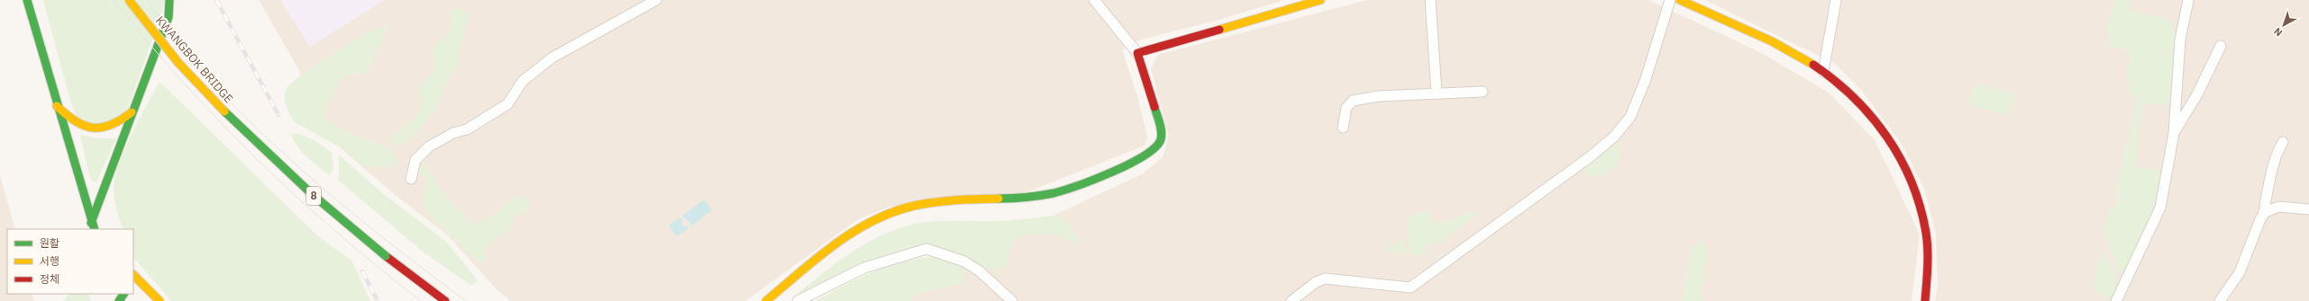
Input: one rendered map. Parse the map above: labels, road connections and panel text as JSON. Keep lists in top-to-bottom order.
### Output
{
  "streets": {
    "main road": ["KWANGBOK BRIDGE", "8"]
  },
  "legend": ["원활", "서행", "정체"],
  "north": "bottom left"
}
